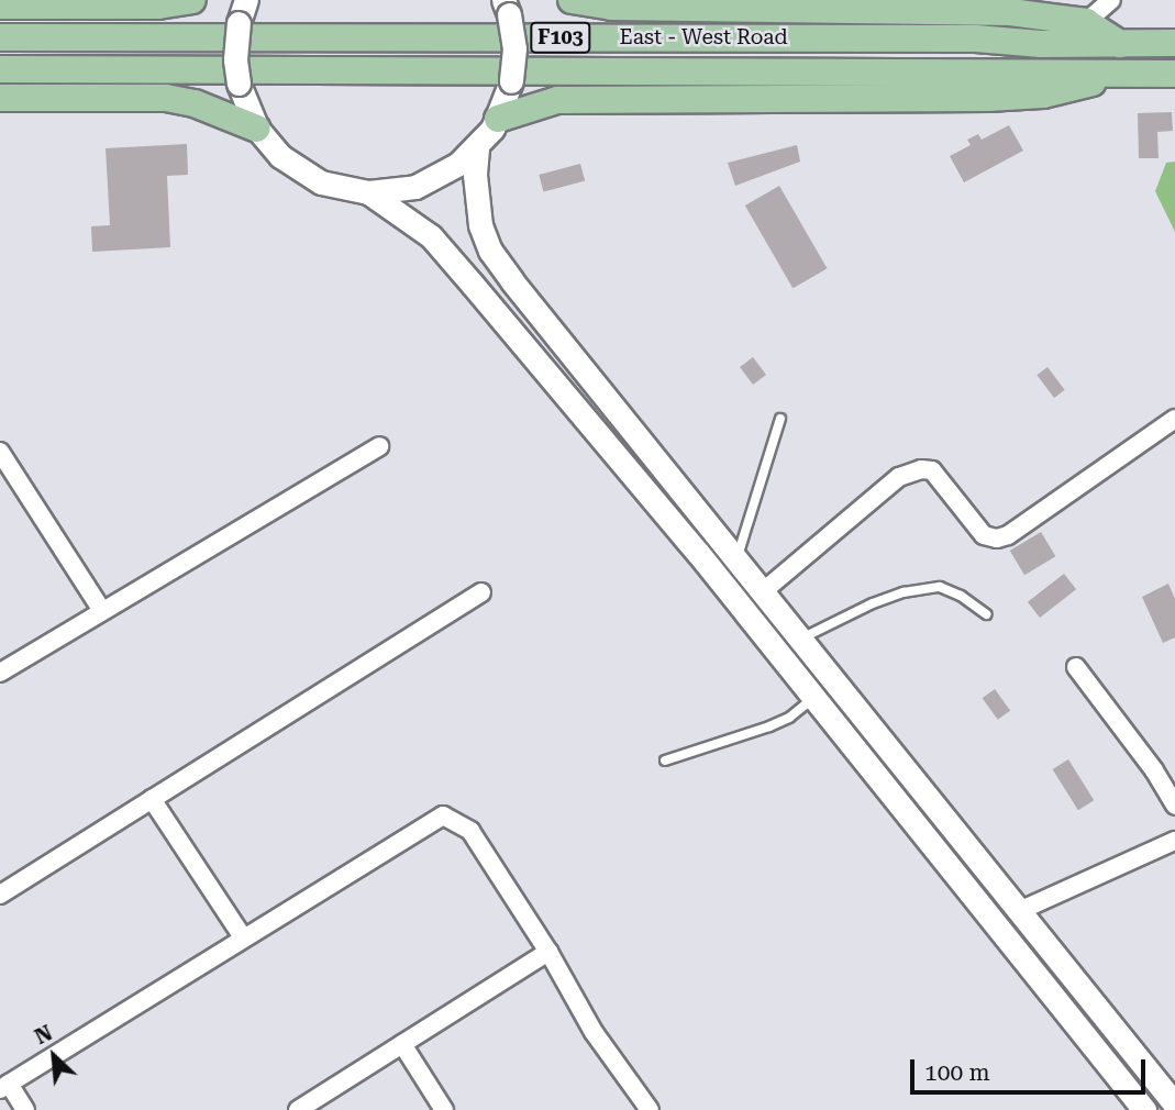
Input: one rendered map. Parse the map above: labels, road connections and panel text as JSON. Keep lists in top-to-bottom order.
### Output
{
  "streets": {
    "main road": ["F103", "East - West Road"]
  },
  "scale_bar": "100 m",
  "north": "top left"
}
